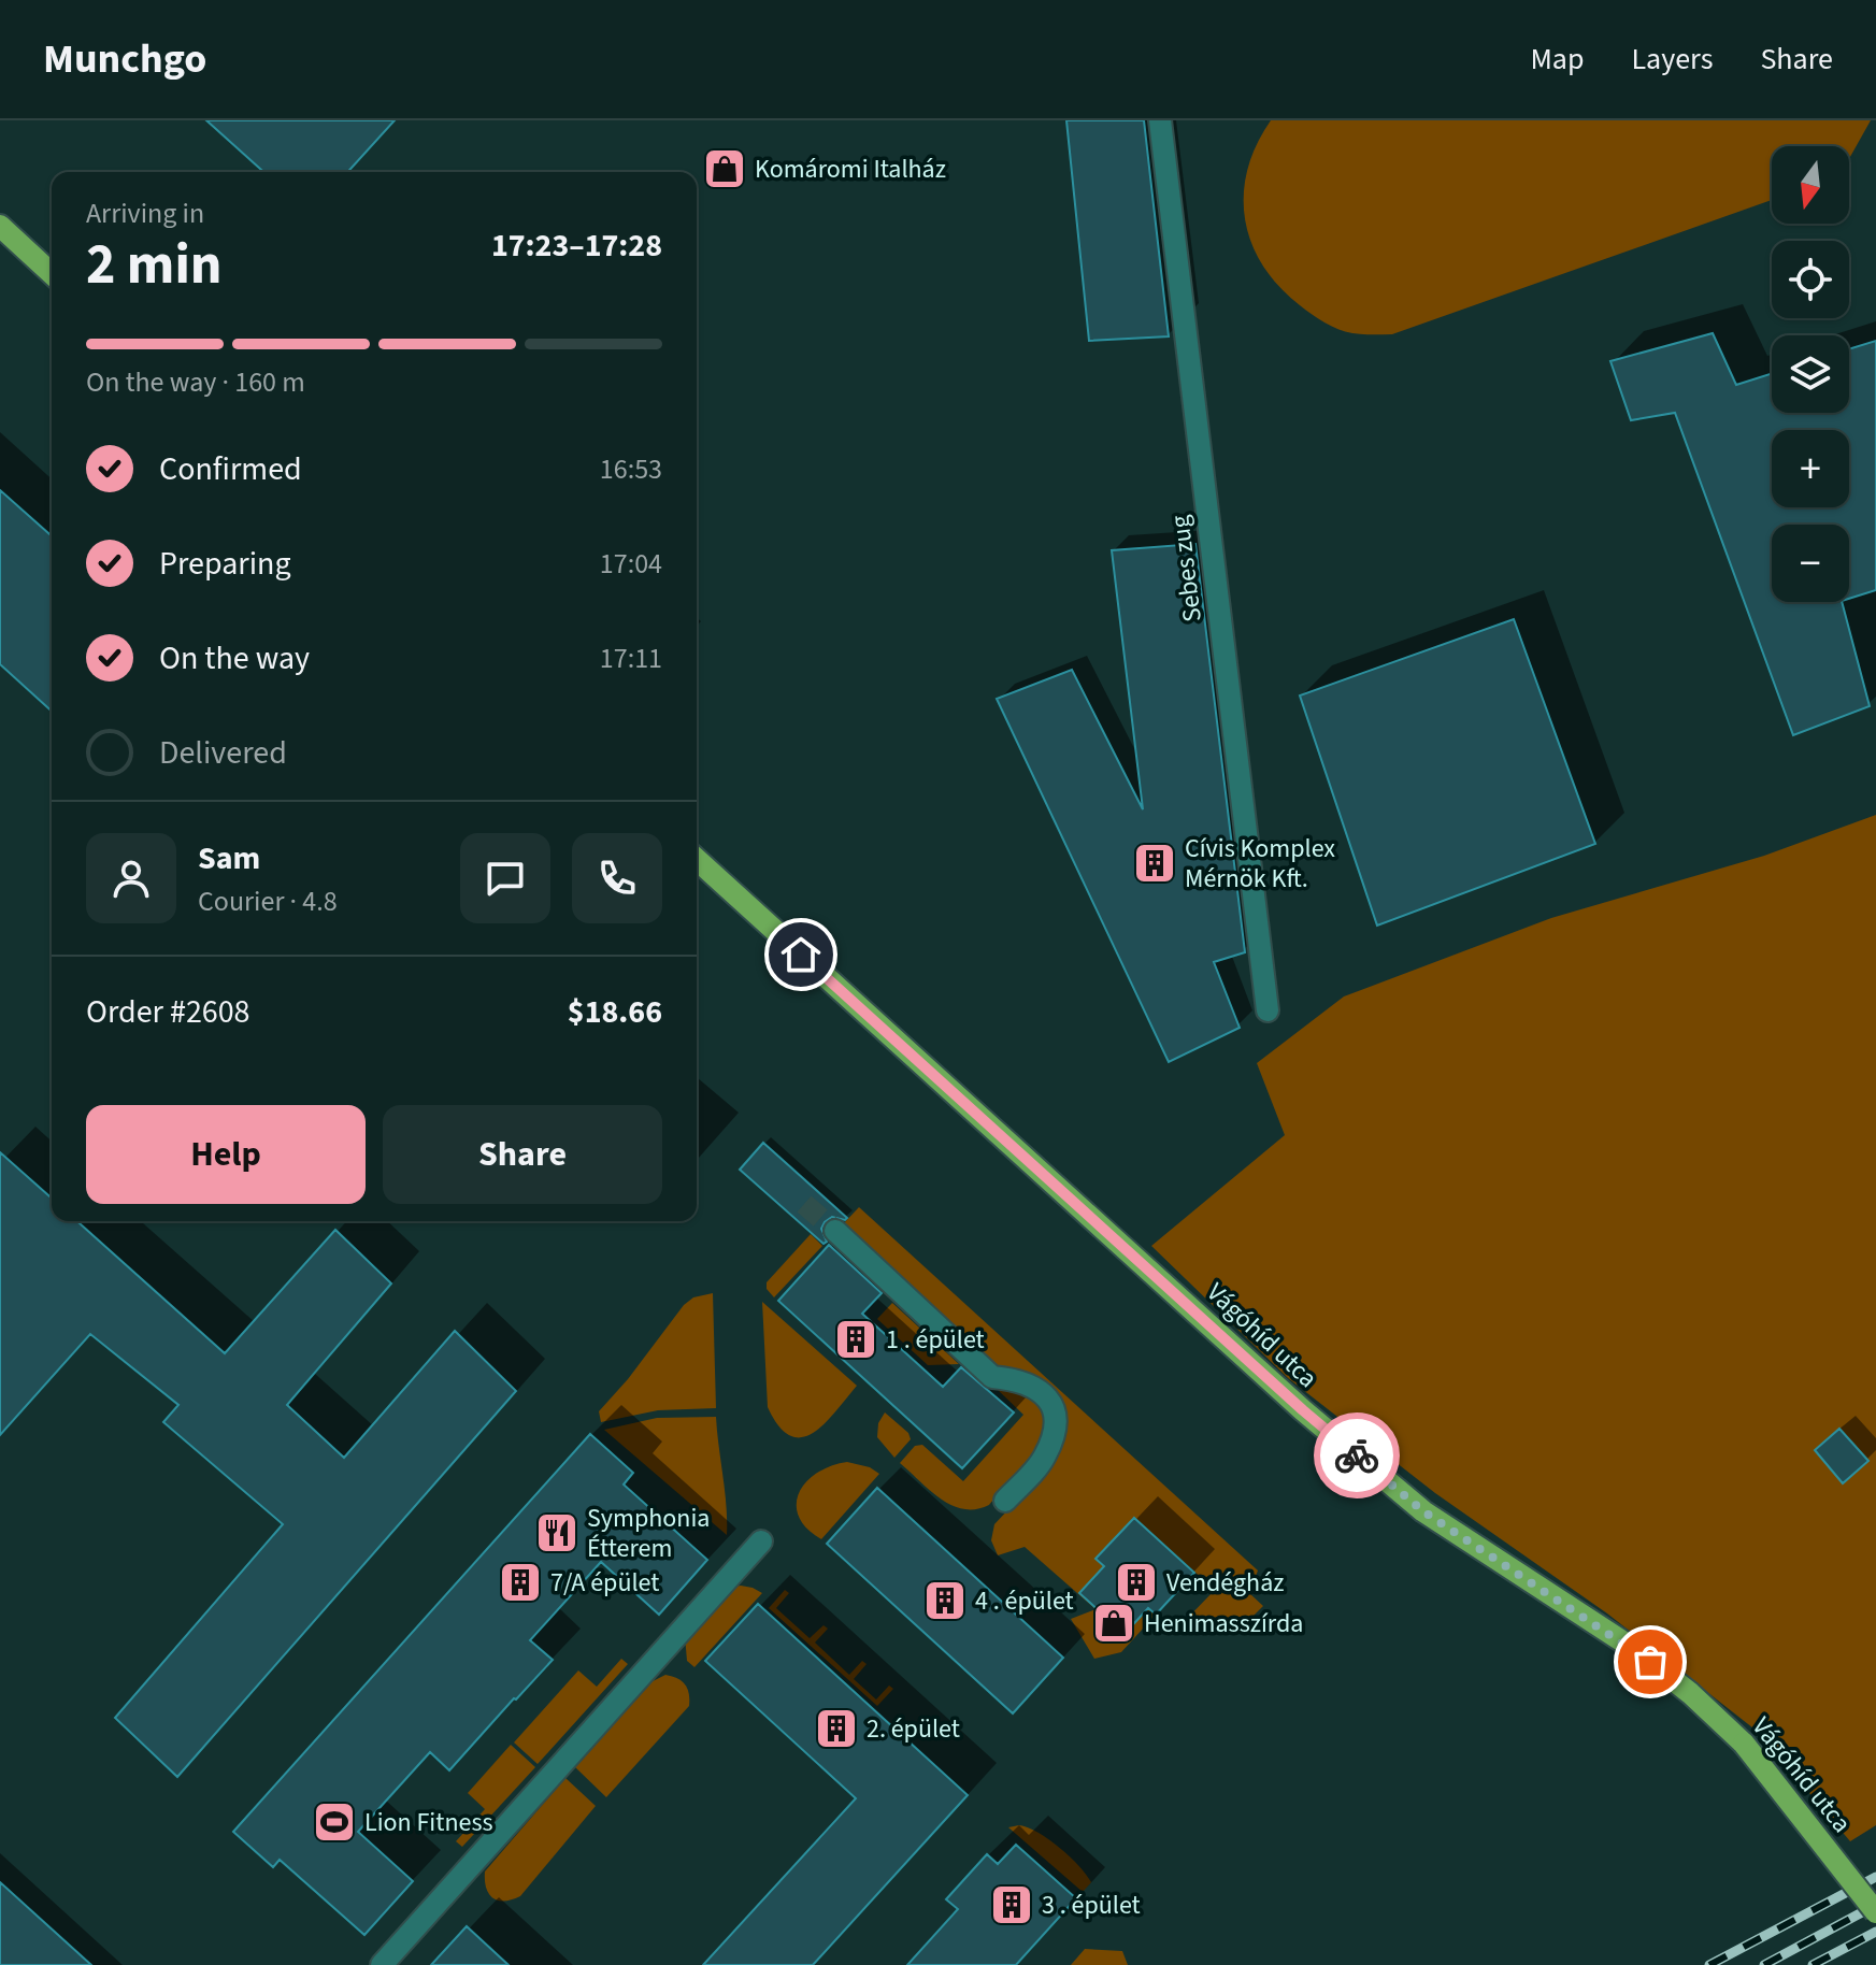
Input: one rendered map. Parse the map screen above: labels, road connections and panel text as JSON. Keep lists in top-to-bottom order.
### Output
{
  "streets": {
    "main road": ["Vágóhíd utca"],
    "street": ["Sebes zug"]
  },
  "places": {
    "shop": ["Komáromi Italház", "Henimasszírda"],
    "building": [
      "Cívis Komplex Mérnök Kft.",
      "1 . épület",
      "7/A épület",
      "Vendégház",
      "4 . épület",
      "2. épület",
      "3 . épület"
    ],
    "restaurant": ["Symphonia Étterem"],
    "sports": ["Lion Fitness"]
  },
  "north": "bottom",
  "page": {
    "header": "Munchgo",
    "nav": ["Map", "Layers", "Share"],
    "map_buttons": ["+", "−"],
    "heading": ["2 min", "Arriving in", "17:23–17:28"],
    "panel": [
      "Sam",
      "Courier · 4.8",
      "Order #2608",
      "$18.66"
    ],
    "bar": "On the way · 160 m",
    "list": [
      ["Confirmed", "16:53"],
      ["Preparing", "17:04"],
      ["On the way", "17:11"],
      "Delivered"
    ],
    "buttons": ["Help", "Share"]
  }
}
